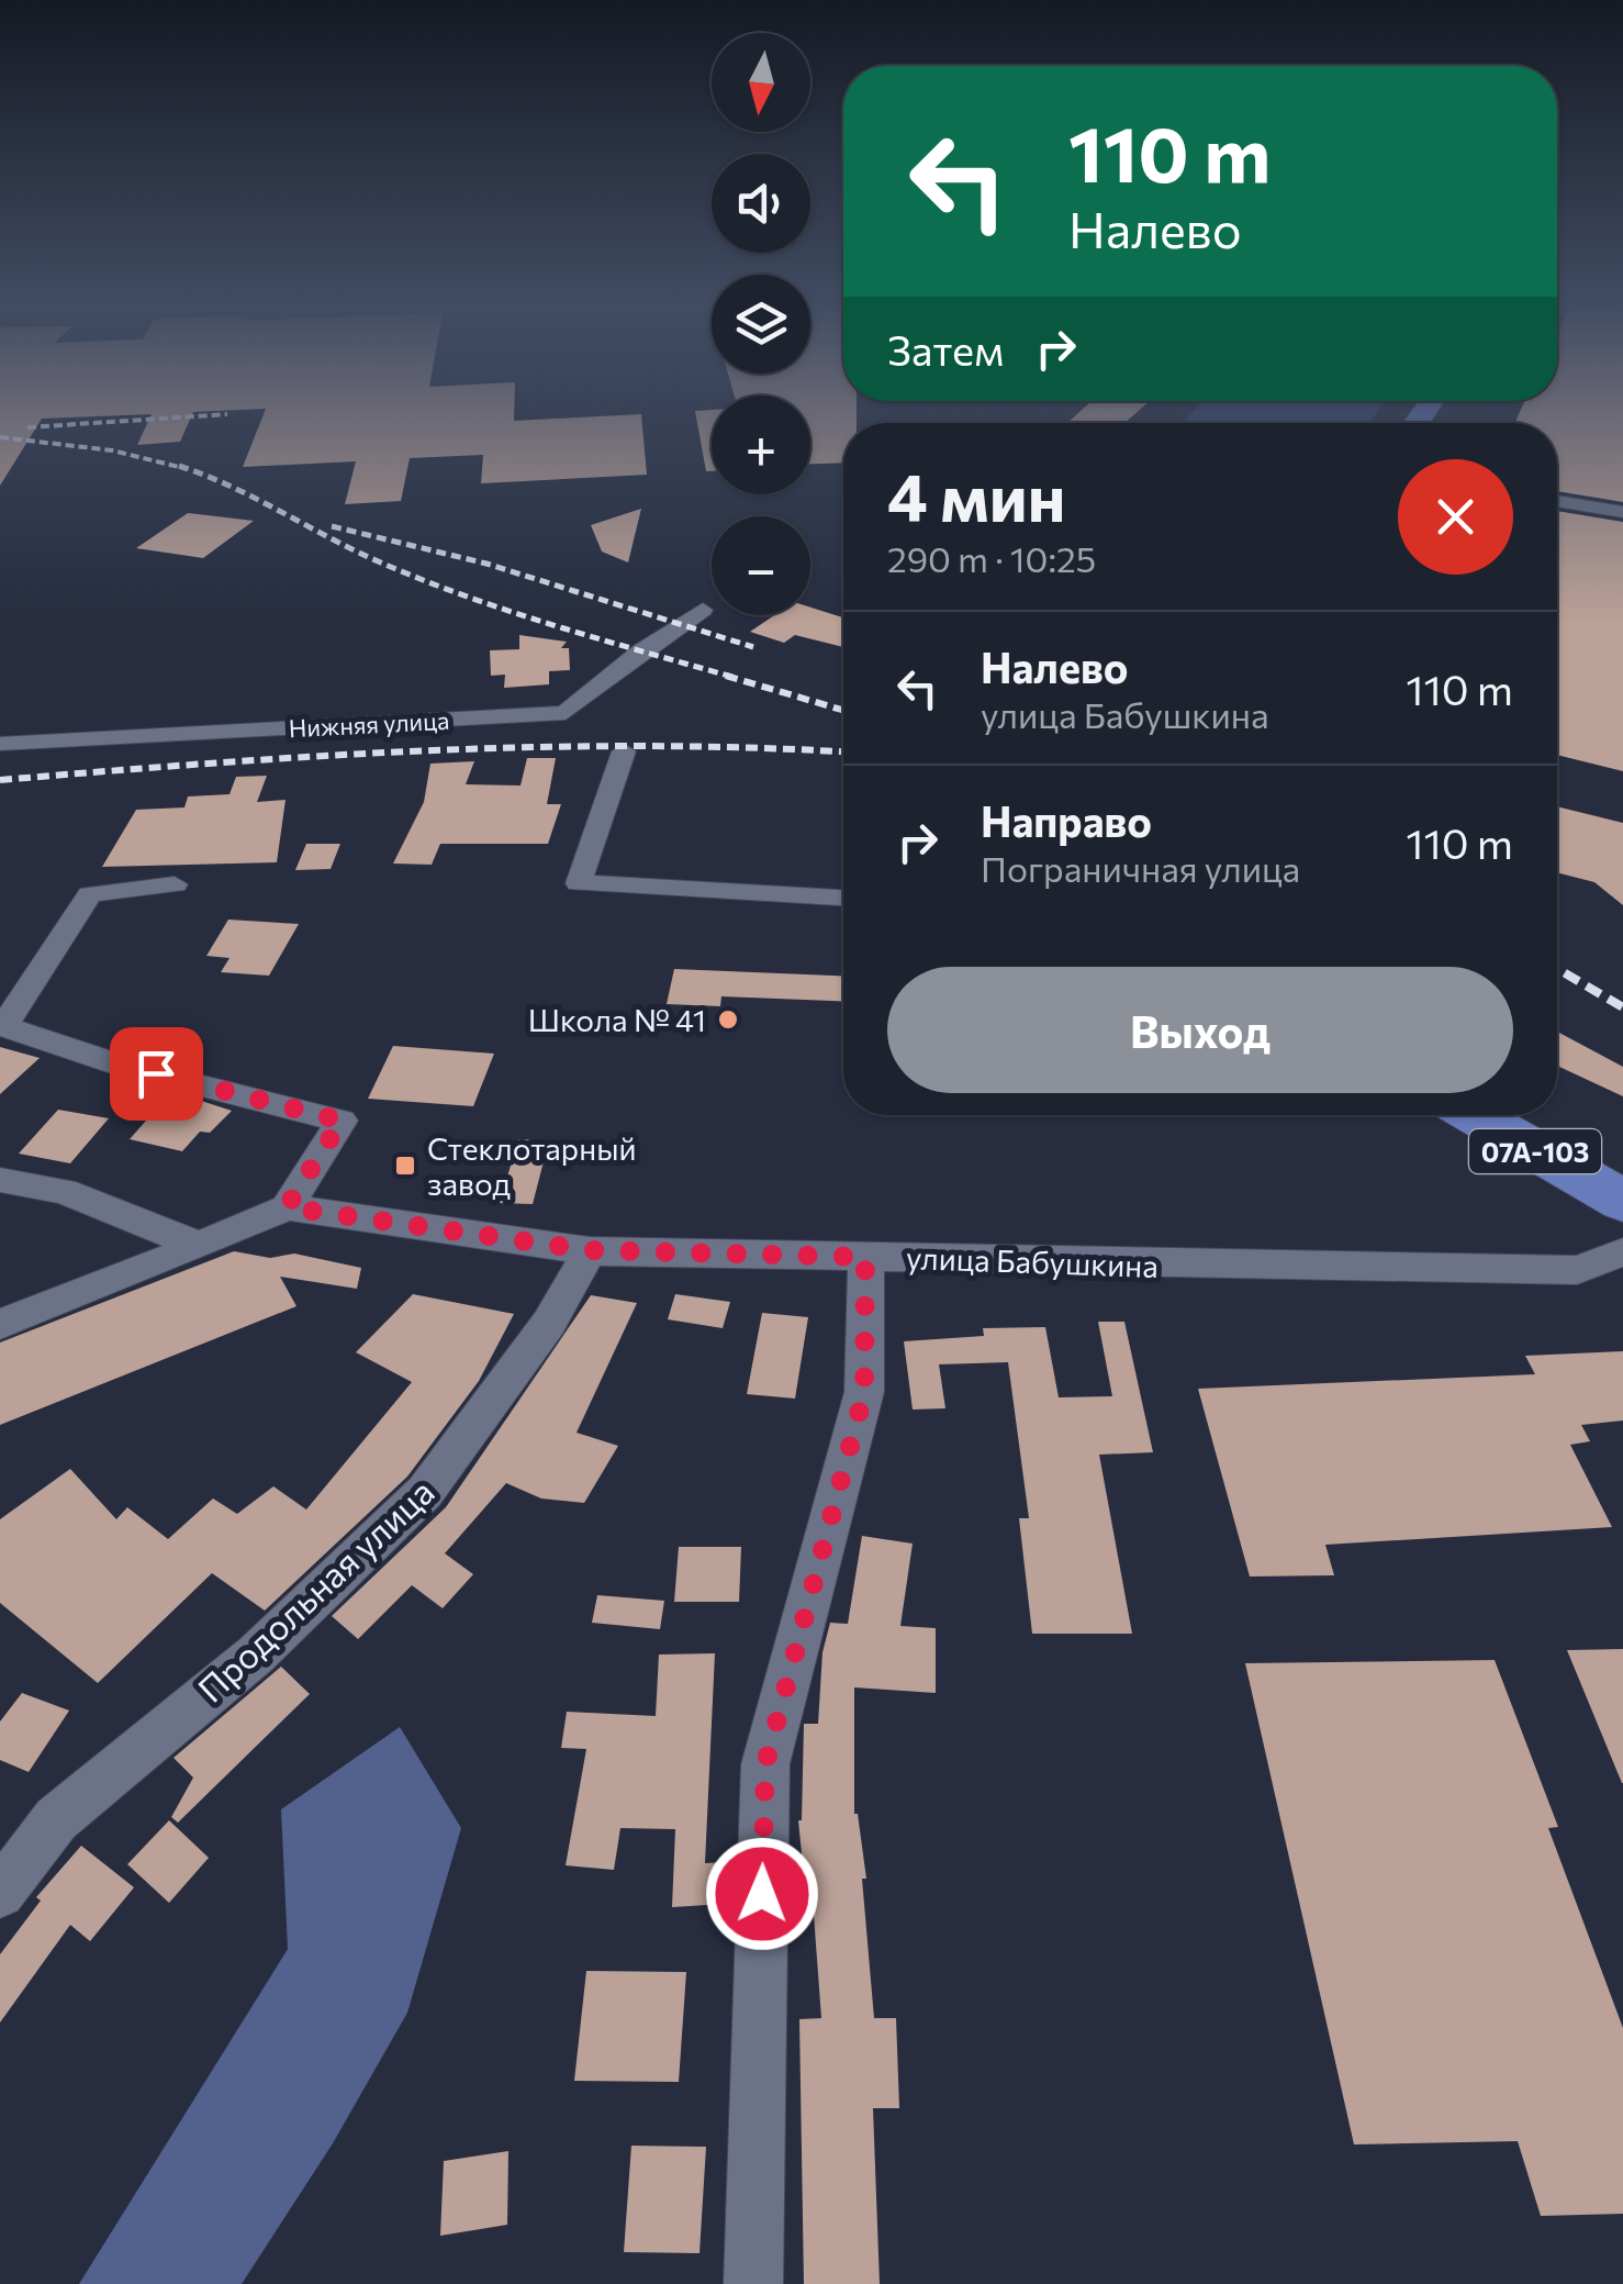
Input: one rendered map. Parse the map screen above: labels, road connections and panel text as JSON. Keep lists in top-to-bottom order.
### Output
{
  "streets": {
    "main road": ["07А-103"],
    "street": ["Нижняя улица", "улица Бабушкина", "Продольная улица"]
  },
  "crossings": [
    ["улица Бабушкина", "Продольная улица"]
  ],
  "places": {
    "other": ["Школа № 41"],
    "transit": ["Стеклотарный завод"]
  },
  "north": "bottom",
  "page": {
    "map_buttons": ["+", "−"],
    "turn": ["110 m", "Налево"],
    "then": "Затем",
    "heading": ["4 мин", "290 m · 10:25"],
    "list": [
      {
        "name": "Налево",
        "note": "улица Бабушкина",
        "value": "110 m"
      },
      {
        "name": "Направо",
        "note": "Пограничная улица",
        "value": "110 m"
      }
    ],
    "buttons": "Выход"
  }
}
